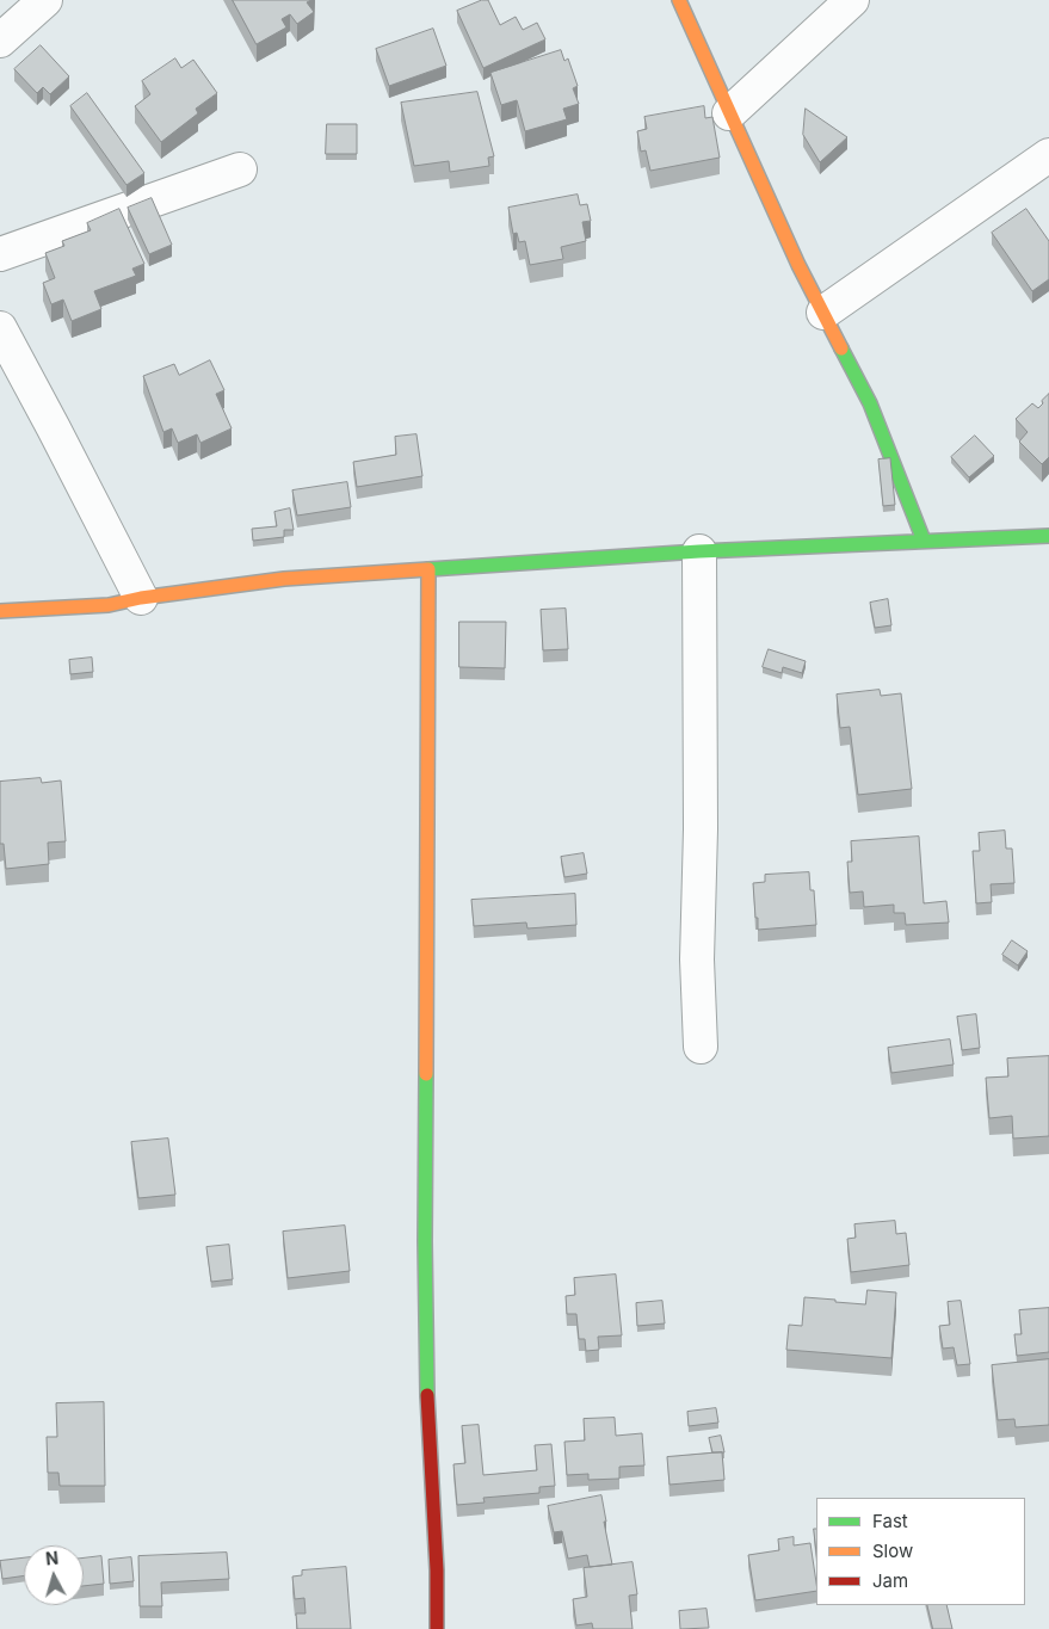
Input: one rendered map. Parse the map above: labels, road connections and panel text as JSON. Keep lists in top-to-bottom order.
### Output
{
  "legend": ["Fast", "Slow", "Jam"],
  "north": "top"
}
